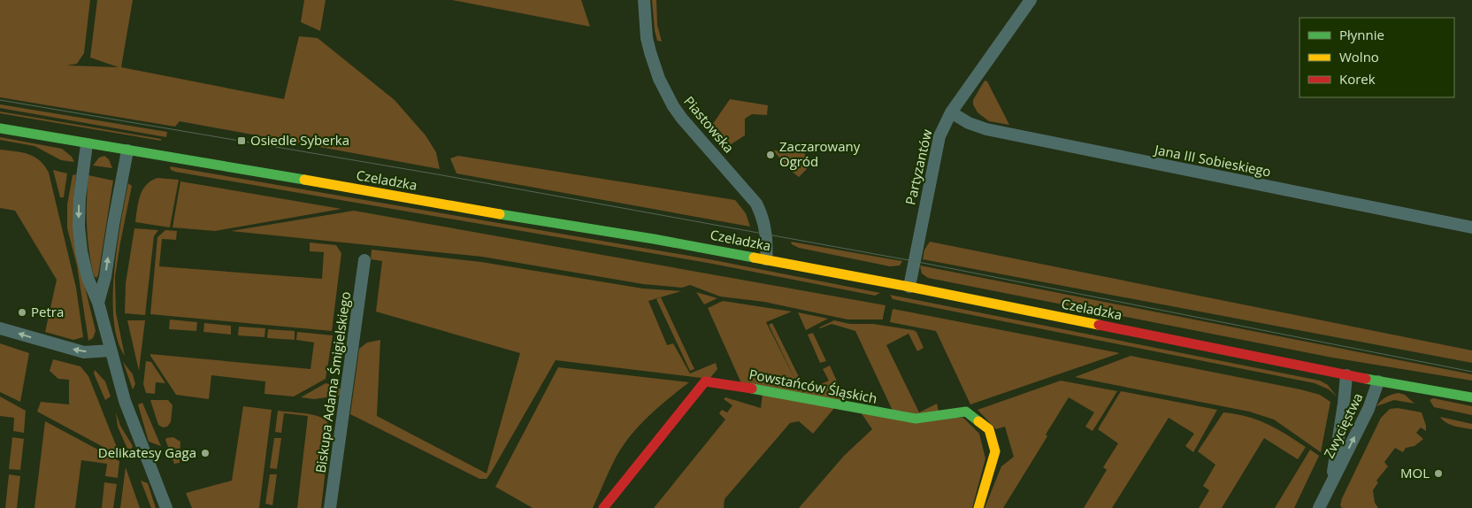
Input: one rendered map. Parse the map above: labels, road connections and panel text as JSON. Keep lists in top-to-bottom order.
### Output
{
  "streets": {
    "main road": ["Czeladzka", "Powstańców Śląskich"],
    "street": [
      "Piastowska",
      "Jana III Sobieskiego",
      "Partyzantów",
      "Biskupa Adama Śmigielskiego",
      "Zwycięstwa"
    ]
  },
  "crossings": [
    ["Piastowska", "Czeladzka"],
    ["Jana III Sobieskiego", "Partyzantów"],
    ["Partyzantów", "Czeladzka"],
    ["Czeladzka", "Zwycięstwa"]
  ],
  "places": {
    "transit": ["Osiedle Syberka"],
    "other": [
      "Zaczarowany Ogród",
      "Petra",
      "Delikatesy Gaga",
      "MOL"
    ]
  },
  "legend": ["Płynnie", "Wolno", "Korek"]
}
